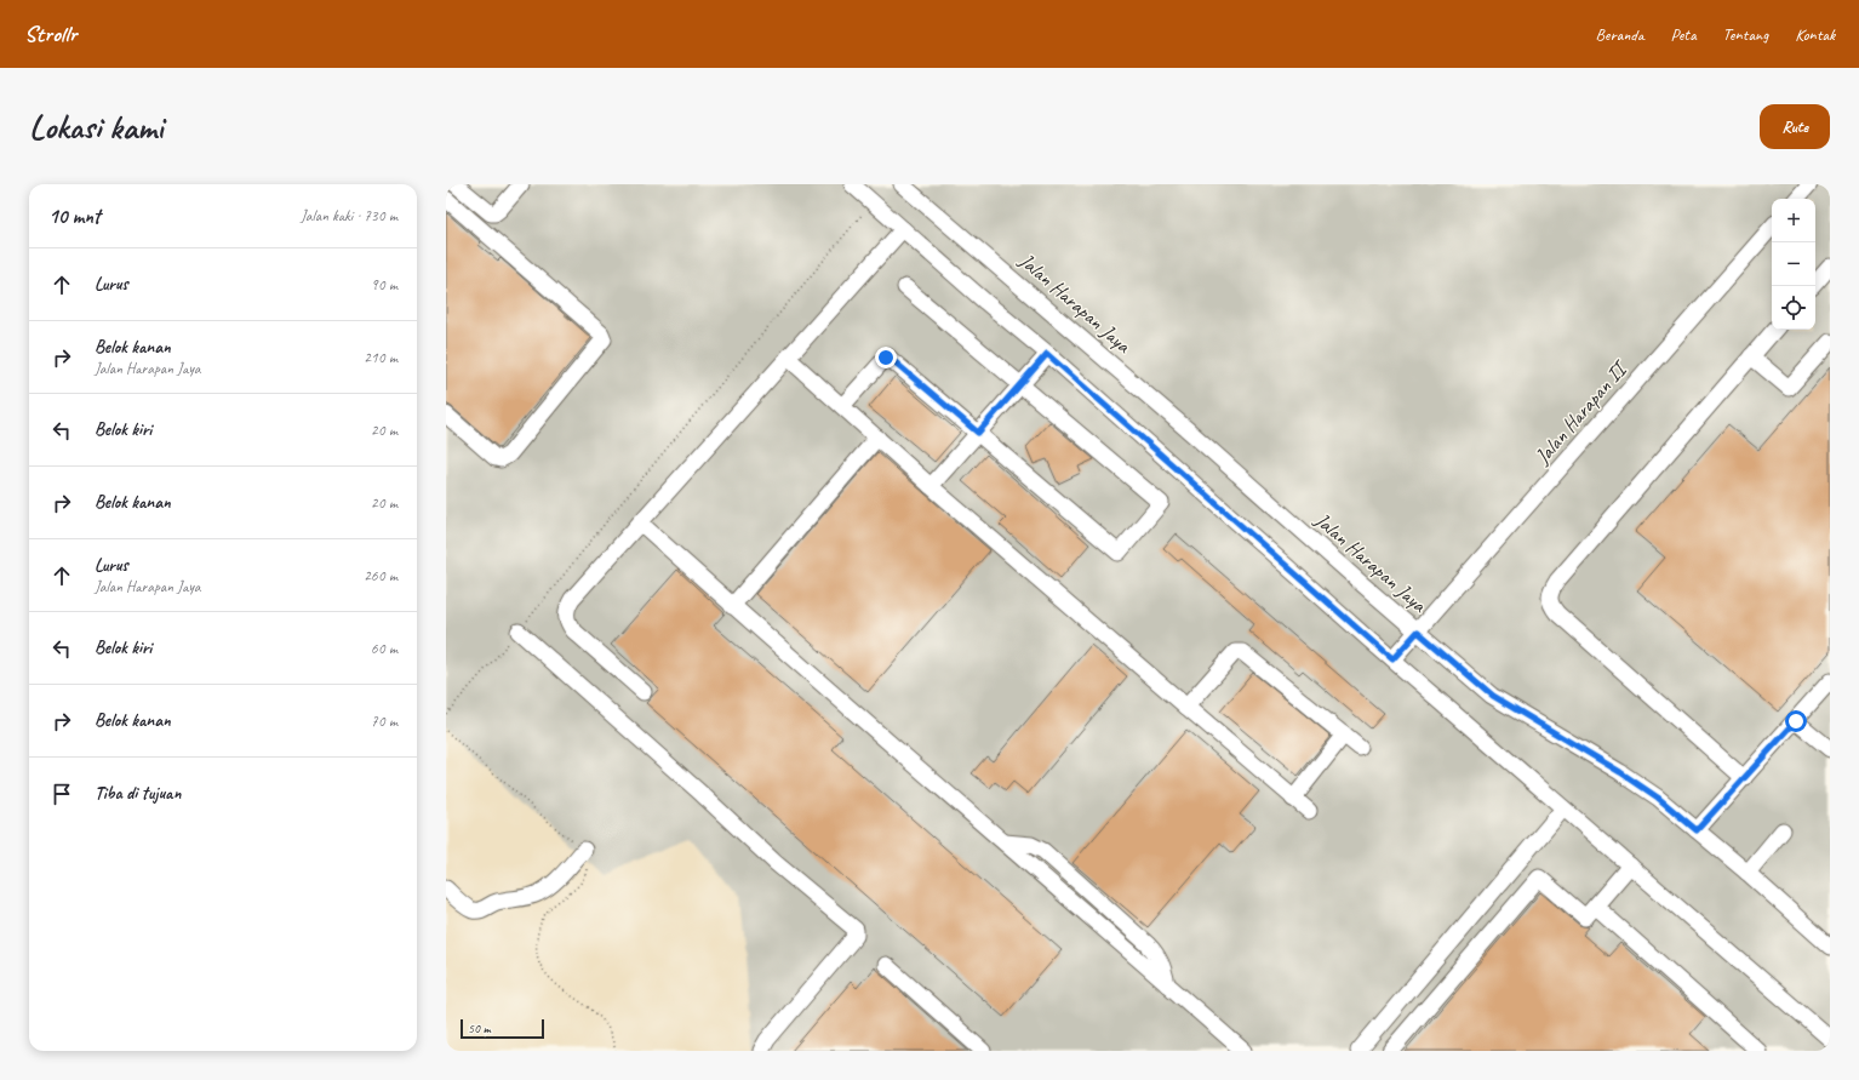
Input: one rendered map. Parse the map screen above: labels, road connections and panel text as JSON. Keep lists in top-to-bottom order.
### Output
{
  "streets": {
    "street": ["Jalan Harapan Jaya", "Jalan Harapan II"]
  },
  "crossings": [
    ["Jalan Harapan Jaya", "Jalan Harapan II"]
  ],
  "scale_bar": "50 m",
  "page": {
    "header": "Strollr",
    "nav": [
      "Beranda",
      "Peta",
      "Tentang",
      "Kontak"
    ],
    "buttons": "Rute",
    "title": "Lokasi kami",
    "heading": ["10 mnt", "Jalan kaki · 730 m"],
    "map_buttons": ["+", "−"],
    "list": [
      ["Lurus", "90 m"],
      ["Belok kanan", "Jalan Harapan Jaya", "210 m"],
      ["Belok kiri", "20 m"],
      ["Belok kanan", "20 m"],
      ["Lurus", "Jalan Harapan Jaya", "260 m"],
      ["Belok kiri", "60 m"],
      ["Belok kanan", "70 m"],
      "Tiba di tujuan"
    ],
    "scale": "50 m"
  }
}
